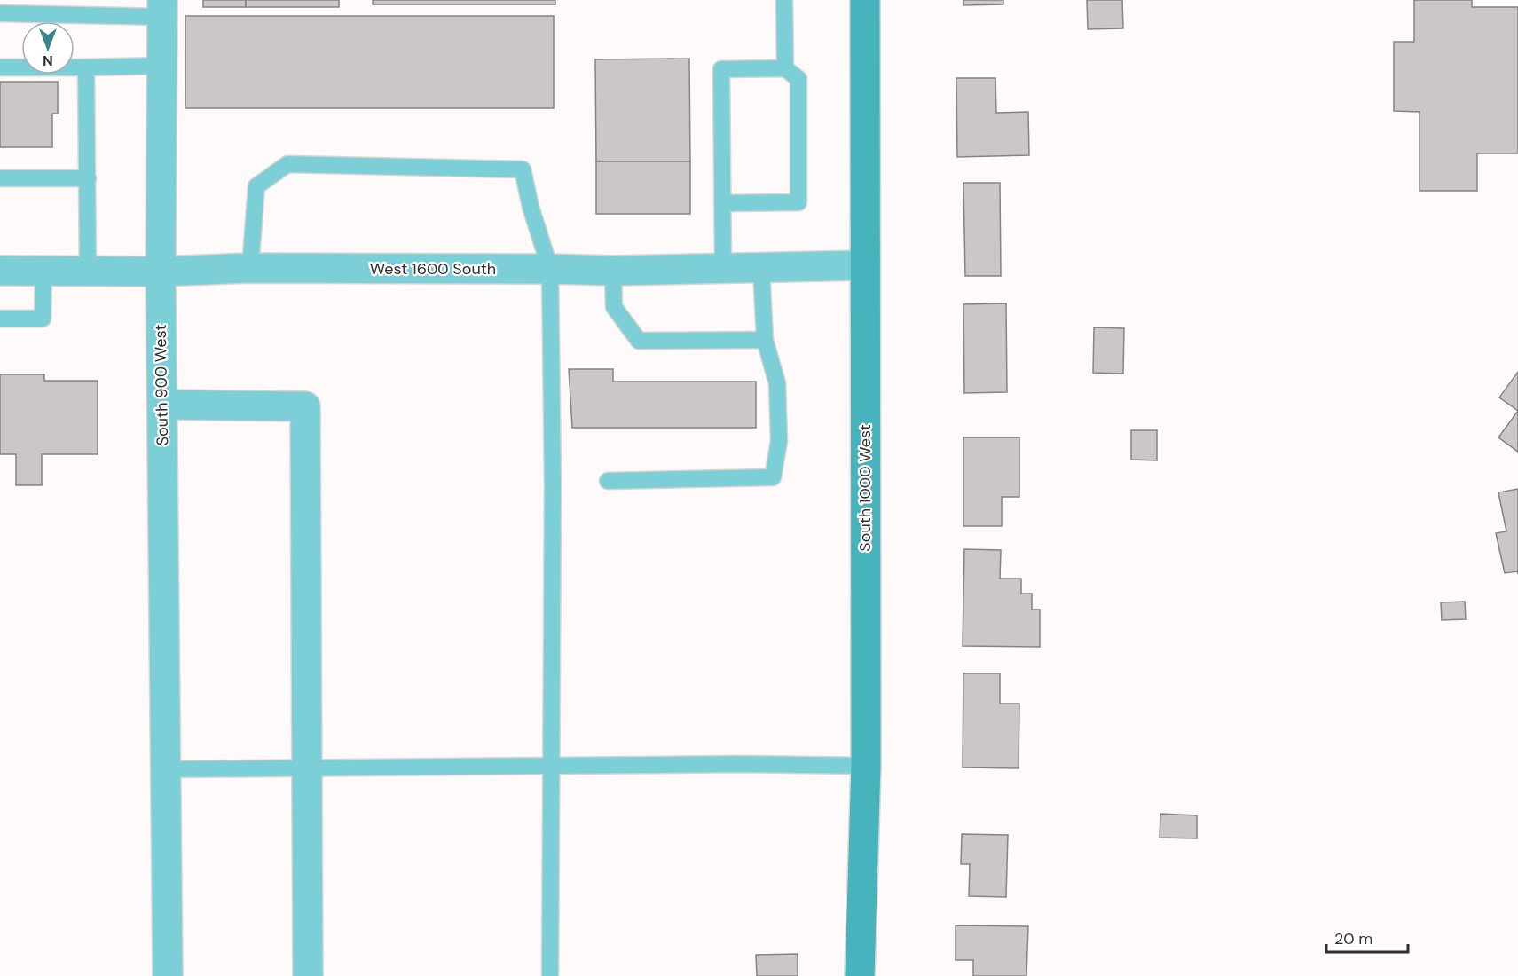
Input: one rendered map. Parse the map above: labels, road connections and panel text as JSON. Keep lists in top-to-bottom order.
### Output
{
  "streets": {
    "main road": ["South 1000 West"],
    "street": ["West 1600 South", "South 900 West"]
  },
  "crossings": [
    ["West 1600 South", "South 900 West"],
    ["West 1600 South", "South 1000 West"]
  ],
  "scale_bar": "20 m",
  "north": "bottom"
}
